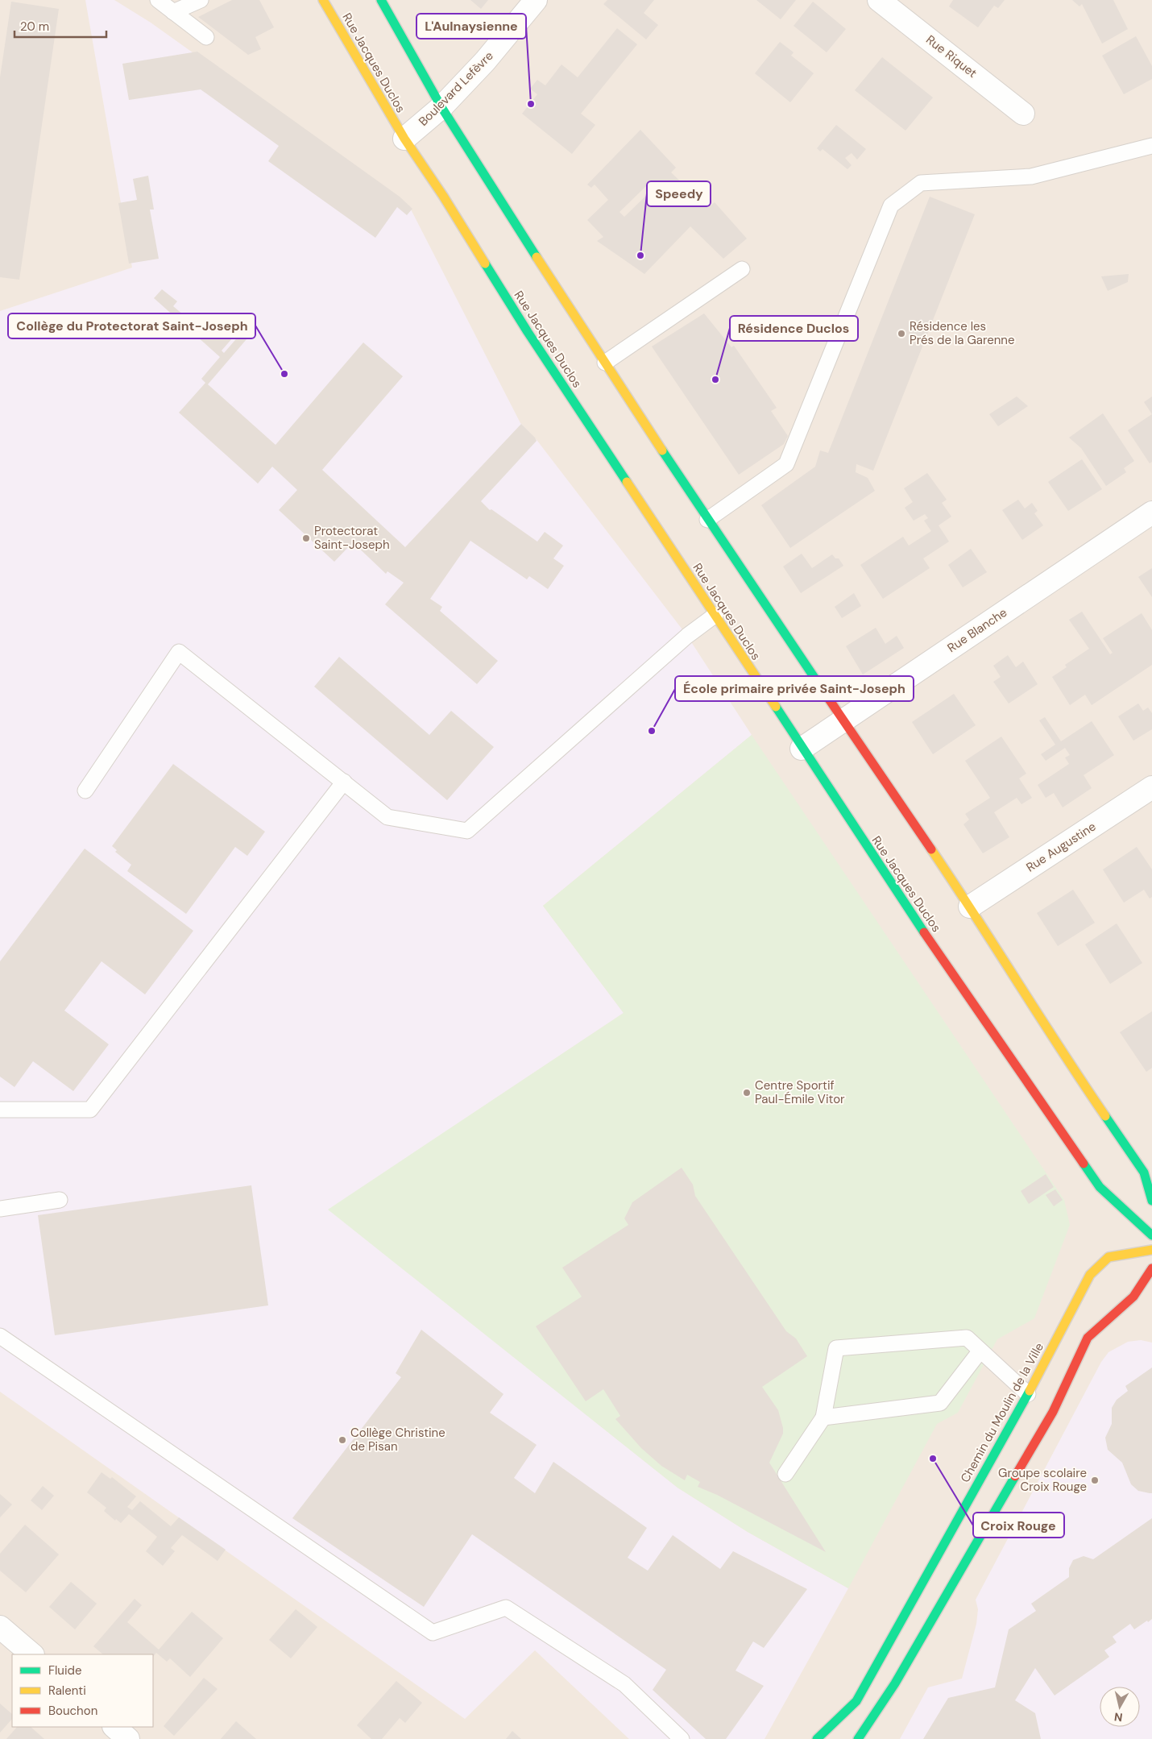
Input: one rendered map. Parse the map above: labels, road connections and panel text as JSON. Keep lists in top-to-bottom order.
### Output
{
  "streets": {
    "main road": ["Rue Jacques Duclos", "Chemin du Moulin de la Ville"],
    "street": [
      "Rue Riquet",
      "Boulevard Lefèvre",
      "Rue Blanche",
      "Rue Augustine"
    ]
  },
  "crossings": [
    ["Rue Jacques Duclos", "Boulevard Lefèvre"],
    ["Rue Jacques Duclos", "Rue Blanche"]
  ],
  "places": [
    "L'Aulnaysienne",
    "Speedy",
    "Résidence les Prés de la Garenne",
    "Collège du Protectorat Saint-Joseph",
    "Résidence Duclos",
    "Protectorat Saint-Joseph",
    "École primaire privée Saint-Joseph",
    "Centre Sportif Paul-Émile Vitor",
    "Collège Christine de Pisan",
    "Croix Rouge",
    "Groupe scolaire Croix Rouge"
  ],
  "legend": ["Fluide", "Ralenti", "Bouchon"],
  "scale_bar": "20 m",
  "north": "bottom"
}
